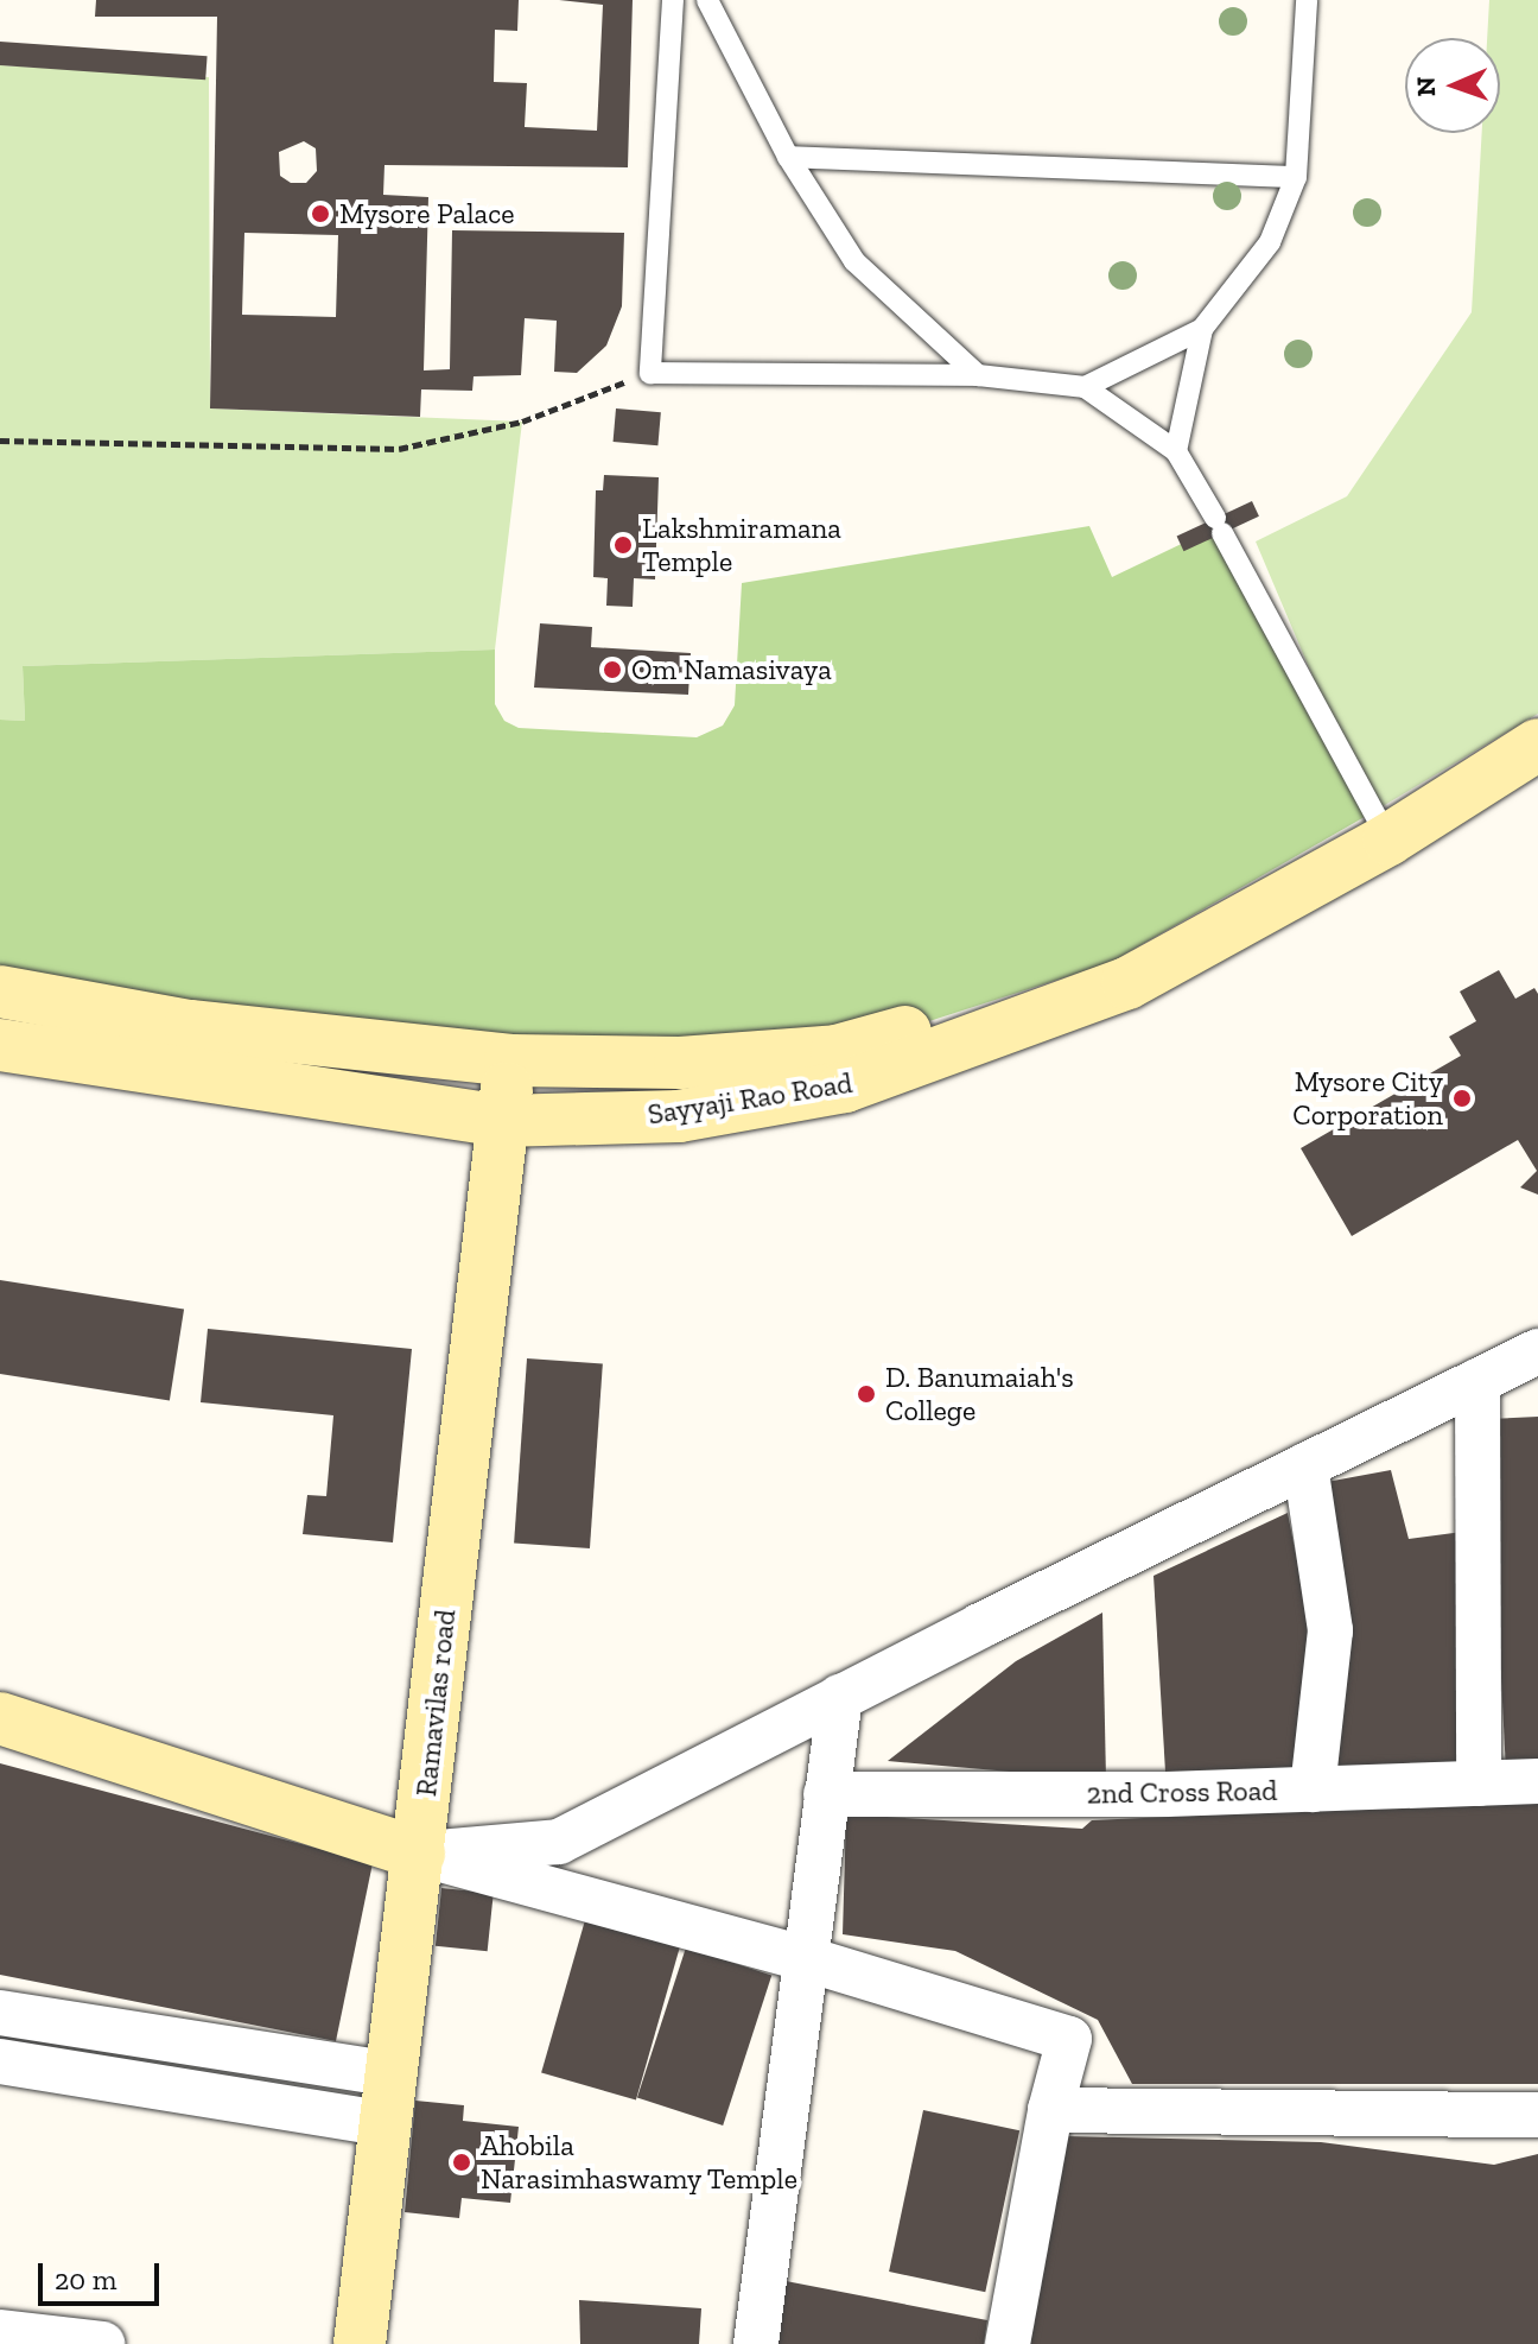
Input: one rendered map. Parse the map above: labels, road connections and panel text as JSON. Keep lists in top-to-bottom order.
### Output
{
  "streets": {
    "main road": ["Sayyaji Rao Road", "Ramavilas road"],
    "street": ["2nd Cross Road"]
  },
  "crossings": [
    ["Sayyaji Rao Road", "Ramavilas road"]
  ],
  "places": [
    "Mysore Palace",
    "Lakshmiramana Temple",
    "Om Namasivaya",
    "Mysore City Corporation",
    "D. Banumaiah's College",
    "Ahobila Narasimhaswamy Temple"
  ],
  "scale_bar": "20 m",
  "north": "left"
}
